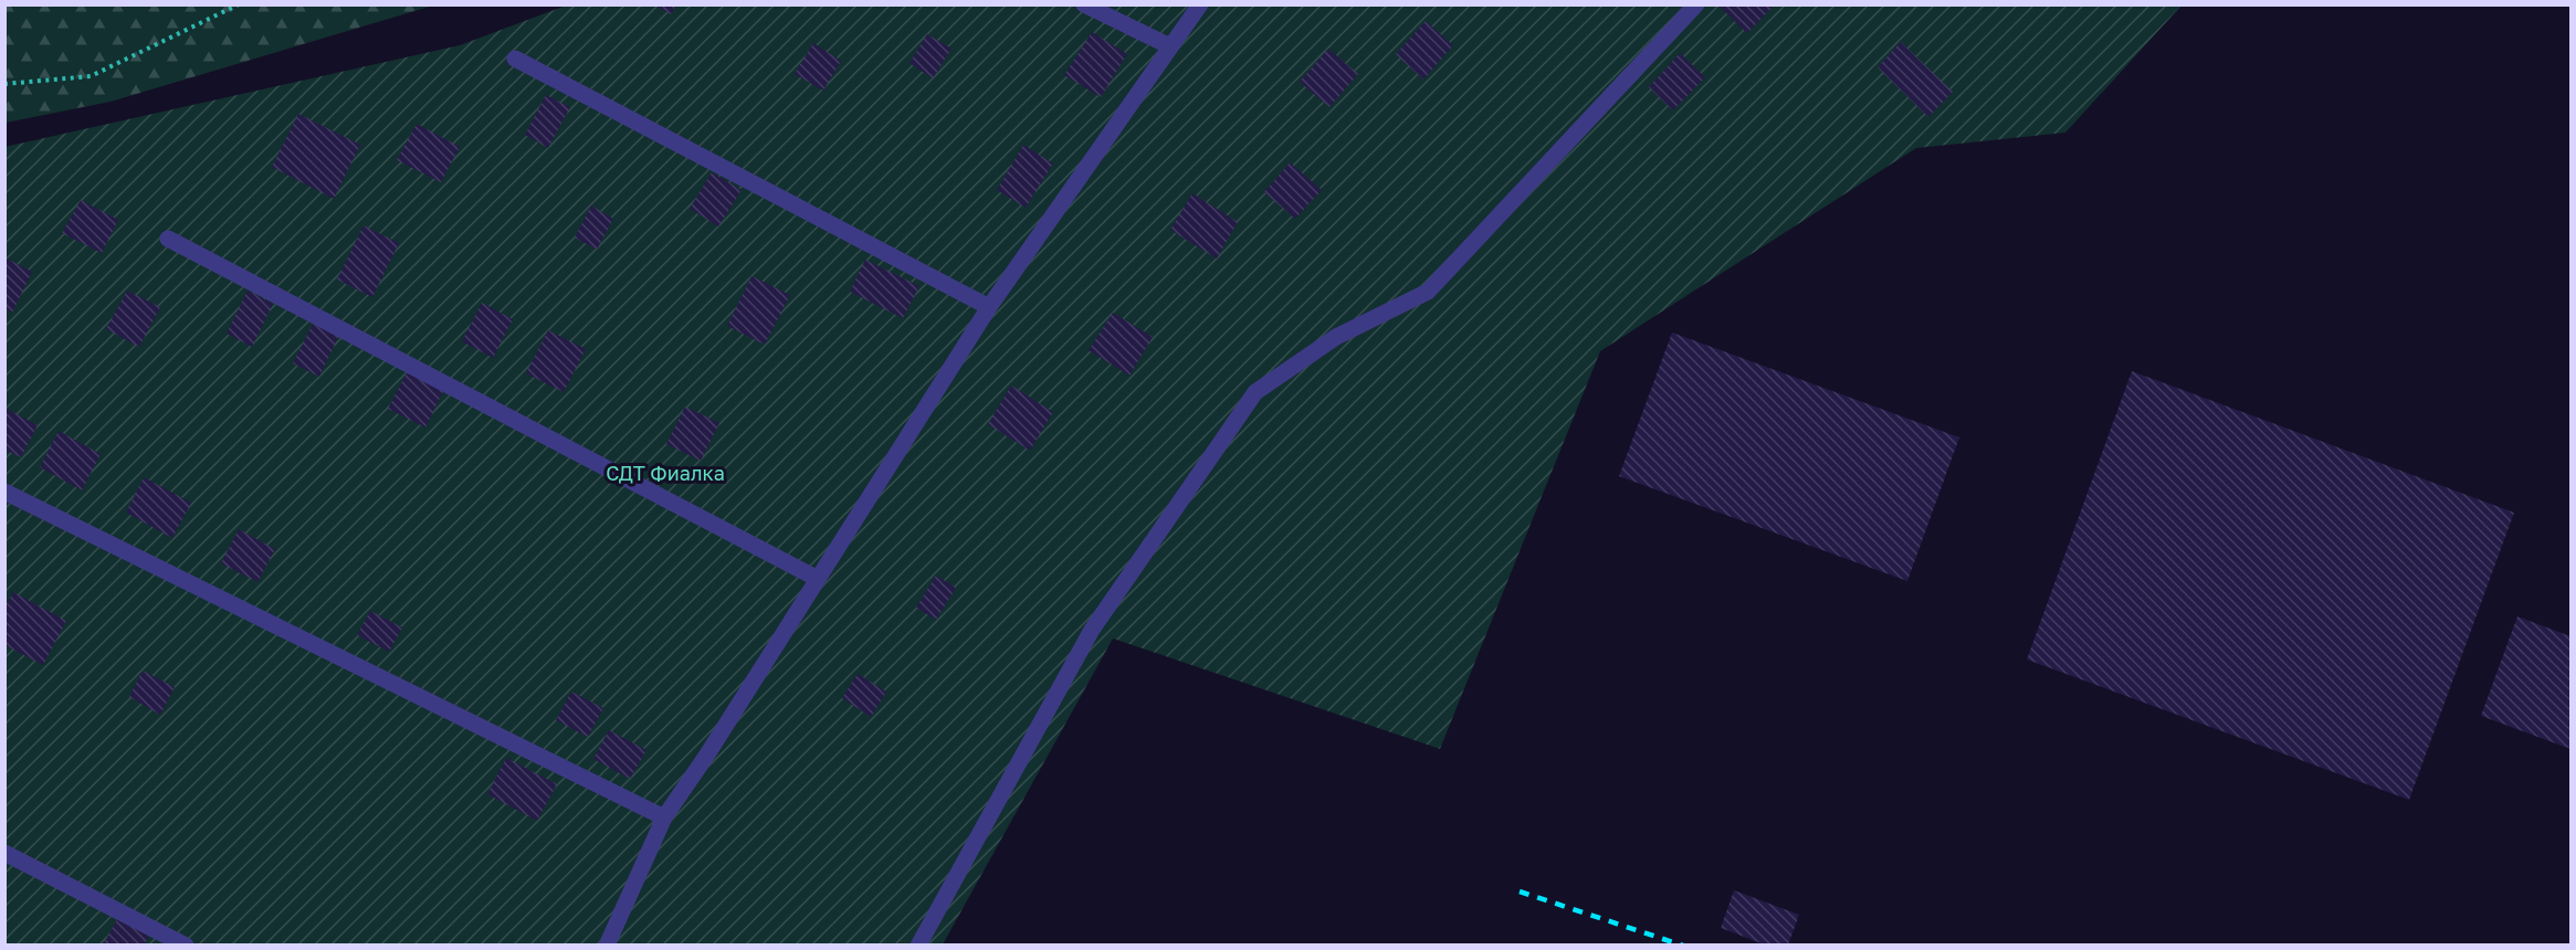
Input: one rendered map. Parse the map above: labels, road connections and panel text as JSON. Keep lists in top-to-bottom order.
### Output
{
  "parks": ["СДТ Фиалка"]
}
